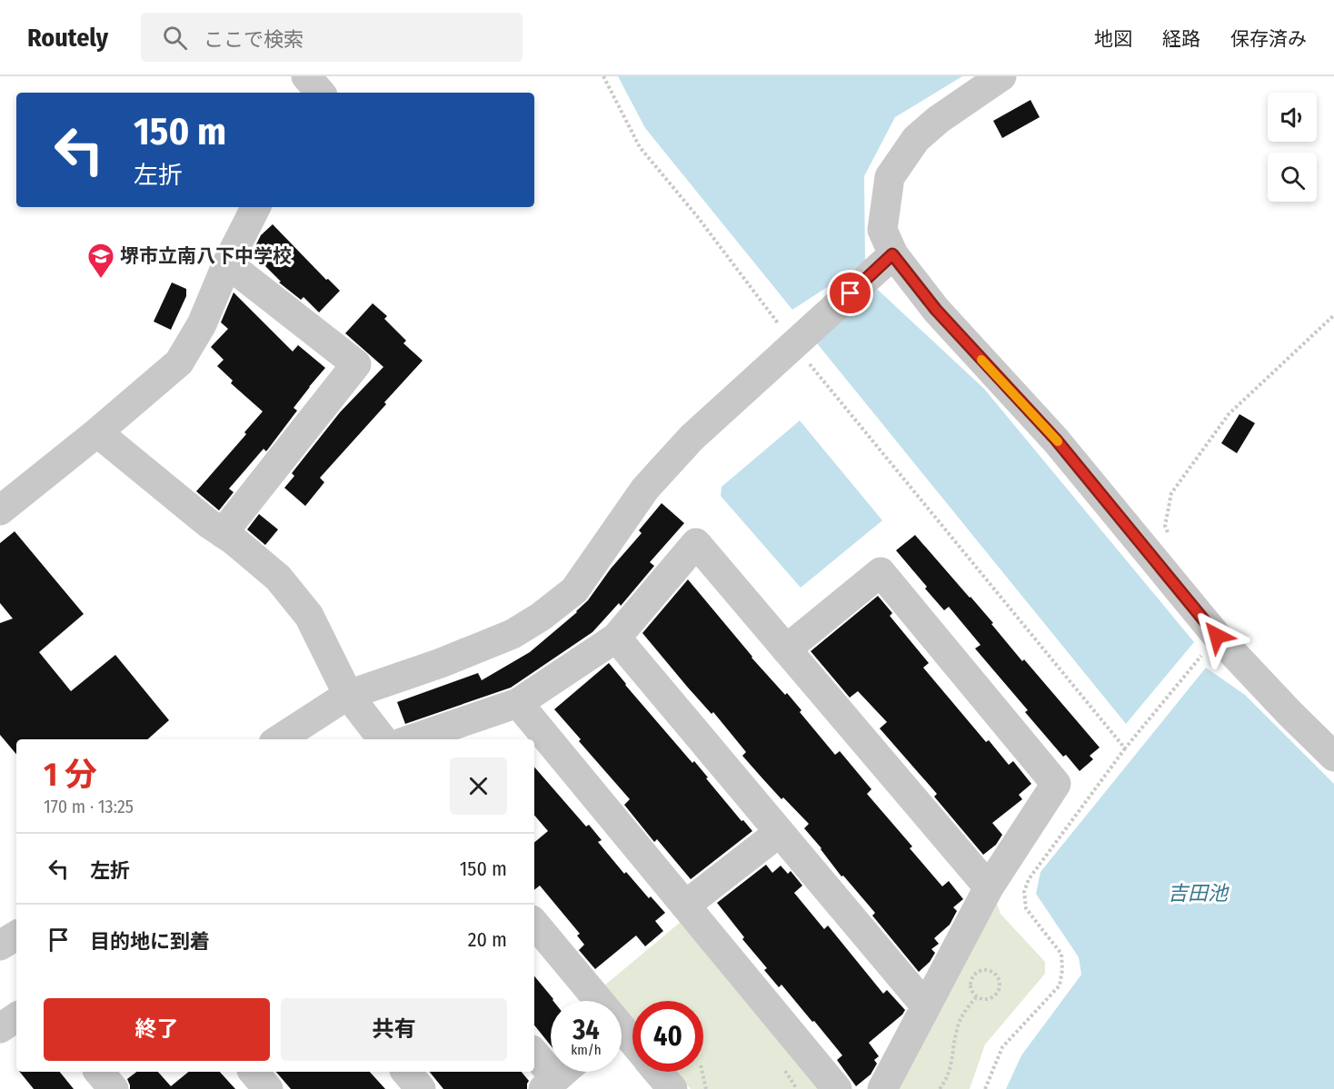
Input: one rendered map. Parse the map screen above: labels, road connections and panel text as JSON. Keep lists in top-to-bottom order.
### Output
{
  "water": ["吉田池"],
  "places": {
    "school or university": ["堺市立南八下中学校"]
  },
  "page": {
    "header": "Routely",
    "search": "ここで検索",
    "nav": ["地図", "経路", "保存済み"],
    "turn": ["150 m", "左折"],
    "heading": ["1 分", "170 m · 13:25"],
    "list": [
      {
        "name": "左折",
        "value": "150 m"
      },
      {
        "name": "目的地に到着",
        "value": "20 m"
      }
    ],
    "buttons": ["終了", "共有"],
    "speed": "34 km/h",
    "limit": "40"
  }
}
